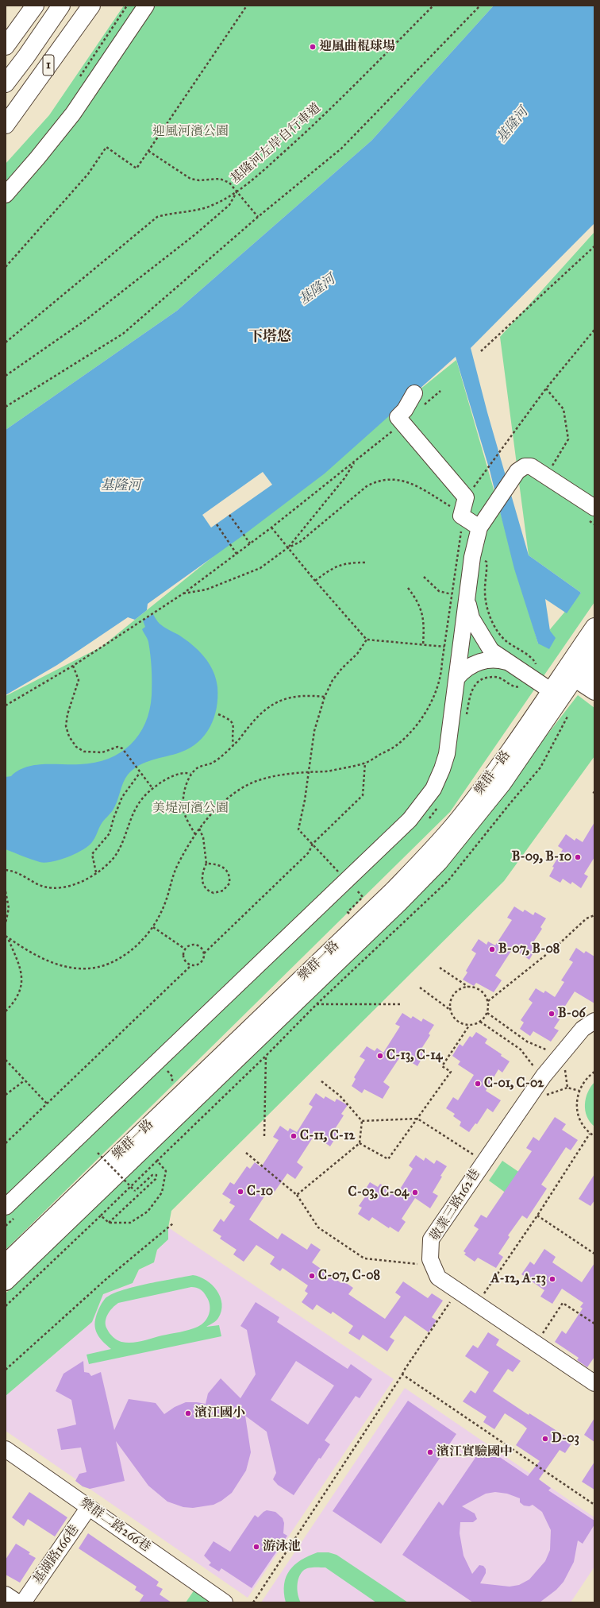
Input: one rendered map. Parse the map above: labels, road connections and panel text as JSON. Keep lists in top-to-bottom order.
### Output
{
  "streets": {
    "main road": ["1", "樂群一路"],
    "street": ["敬業三路162巷", "樂群二路266巷", "基湖路166巷"],
    "path": ["基隆河左岸自行車道"]
  },
  "crossings": [
    ["樂群二路266巷", "基湖路166巷"]
  ],
  "districts": ["下塔悠"],
  "water": ["基隆河"],
  "parks": ["迎風河濱公園", "美堤河濱公園"],
  "places": [
    "迎風曲棍球場",
    "B-09, B-10",
    "B-07, B-08",
    "B-06",
    "C-13, C-14",
    "C-01, C-02",
    "C-11, C-12",
    "C-10",
    "C-03, C-04",
    "C-07, C-08",
    "A-12, A-13",
    "濱江國小",
    "D-03",
    "濱江實驗國中",
    "游泳池"
  ]
}
